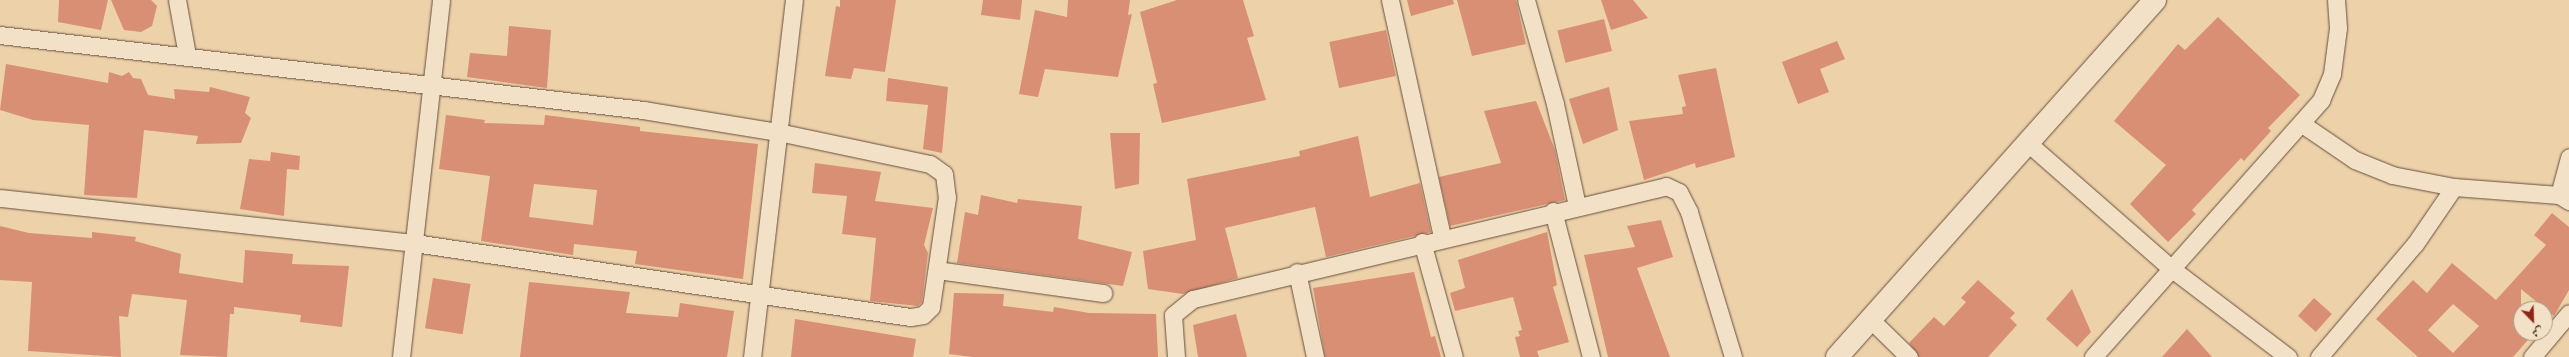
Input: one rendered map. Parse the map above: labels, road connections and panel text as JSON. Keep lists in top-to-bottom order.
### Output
{
  "north": "bottom right"
}
